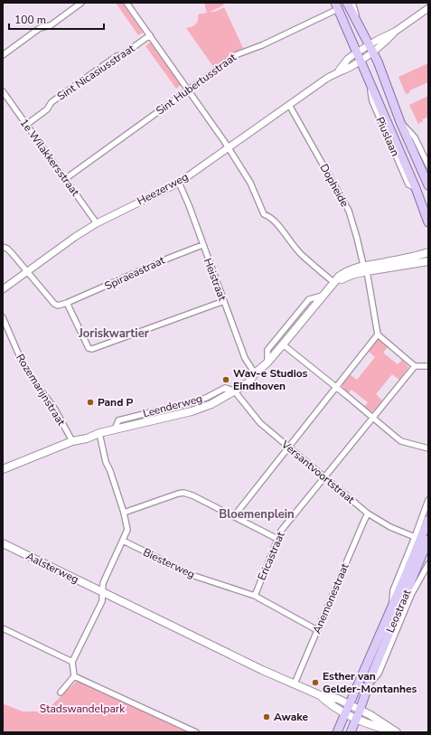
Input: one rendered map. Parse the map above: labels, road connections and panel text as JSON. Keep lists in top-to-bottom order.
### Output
{
  "streets": {
    "main road": [
      "Piuslaan",
      "Leenderweg",
      "Aalsterweg",
      "Leostraat"
    ],
    "street": [
      "Sint Nicasiusstraat",
      "Sint Hubertusstraat",
      "1e Wilakkersstraat",
      "Dopheide",
      "Heezerweg",
      "Spiraeastraat",
      "Heistraat",
      "Rozemarijnstraat",
      "Versantvoortstraat",
      "Ericastraat",
      "Biesterweg",
      "Anemonestraat"
    ]
  },
  "crossings": [
    ["Sint Nicasiusstraat", "1e Wilakkersstraat"],
    ["Sint Hubertusstraat", "Piuslaan"],
    ["Sint Hubertusstraat", "1e Wilakkersstraat"],
    ["Piuslaan", "Heezerweg"],
    ["1e Wilakkersstraat", "Heezerweg"],
    ["Dopheide", "Heezerweg"],
    ["Dopheide", "Leenderweg"],
    ["Heezerweg", "Heistraat"],
    ["Spiraeastraat", "Heistraat"],
    ["Heistraat", "Leenderweg"],
    ["Rozemarijnstraat", "Leenderweg"],
    ["Leenderweg", "Versantvoortstraat"],
    ["Versantvoortstraat", "Ericastraat"],
    ["Versantvoortstraat", "Anemonestraat"],
    ["Versantvoortstraat", "Leostraat"],
    ["Ericastraat", "Biesterweg"],
    ["Biesterweg", "Anemonestraat"],
    ["Aalsterweg", "Anemonestraat"],
    ["Aalsterweg", "Leostraat"]
  ],
  "districts": ["Joriskwartier", "Bloemenplein"],
  "parks": ["Stadswandelpark"],
  "places": [
    "Wav-e Studios Eindhoven",
    "Pand P",
    "Esther van Gelder-Montanhes",
    "Awake"
  ],
  "scale_bar": "100 m"
}
